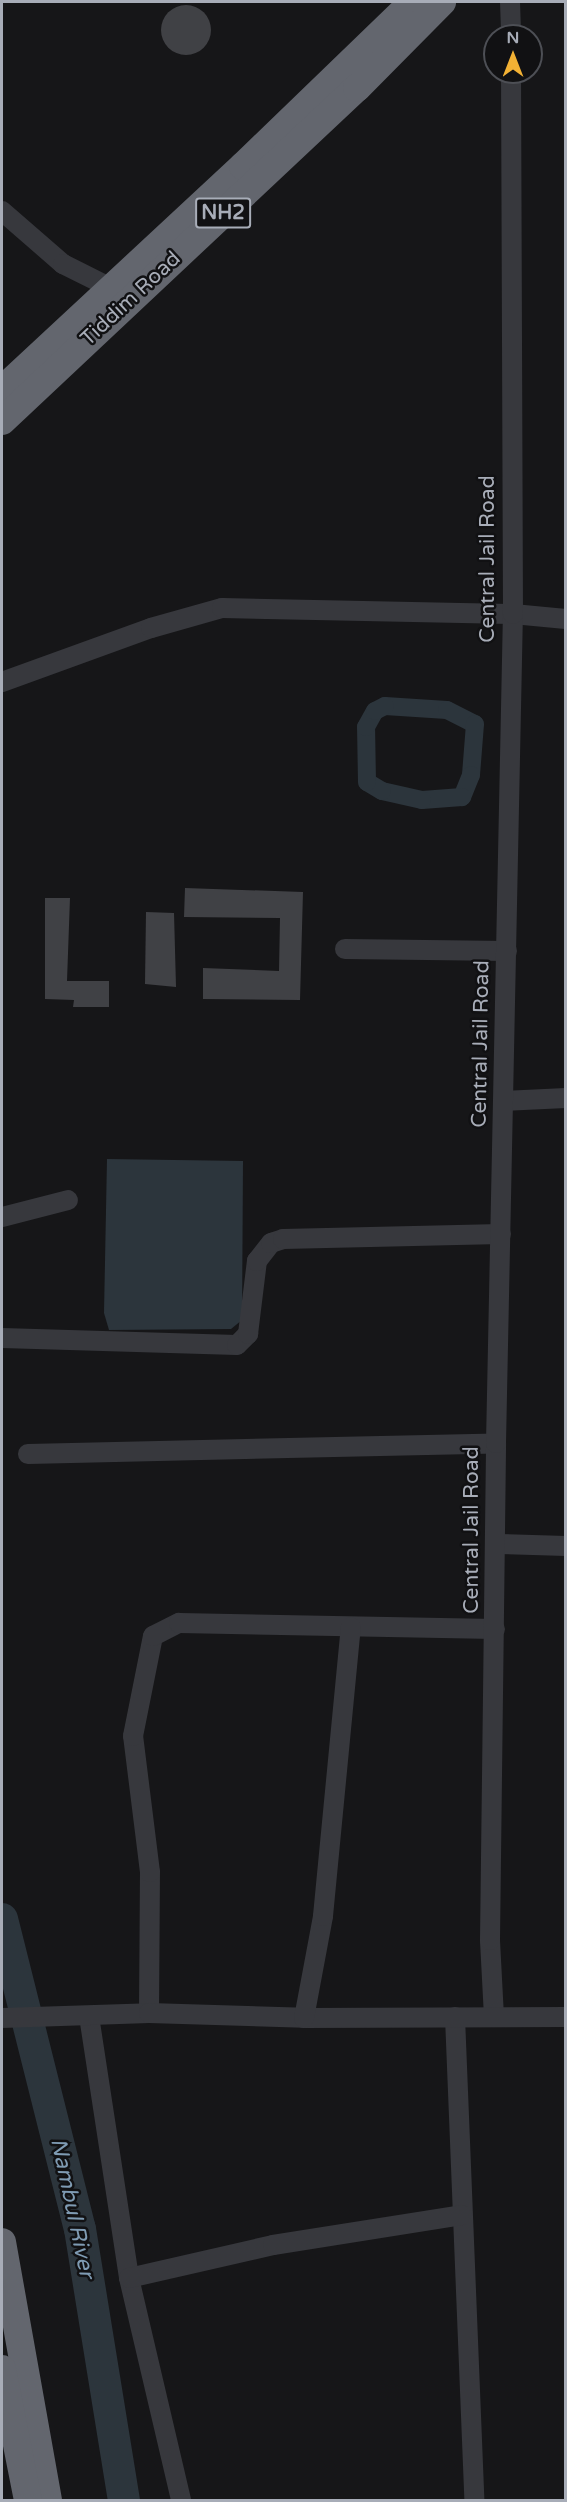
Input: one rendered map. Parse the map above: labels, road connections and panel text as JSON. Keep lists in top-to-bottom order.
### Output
{
  "streets": {
    "highway": ["NH2", "Tiddim Road"],
    "street": ["Central Jail Road"]
  },
  "crossings": [
    ["NH2", "Tiddim Road"]
  ],
  "water": ["Nambul River"],
  "north": "top"
}
